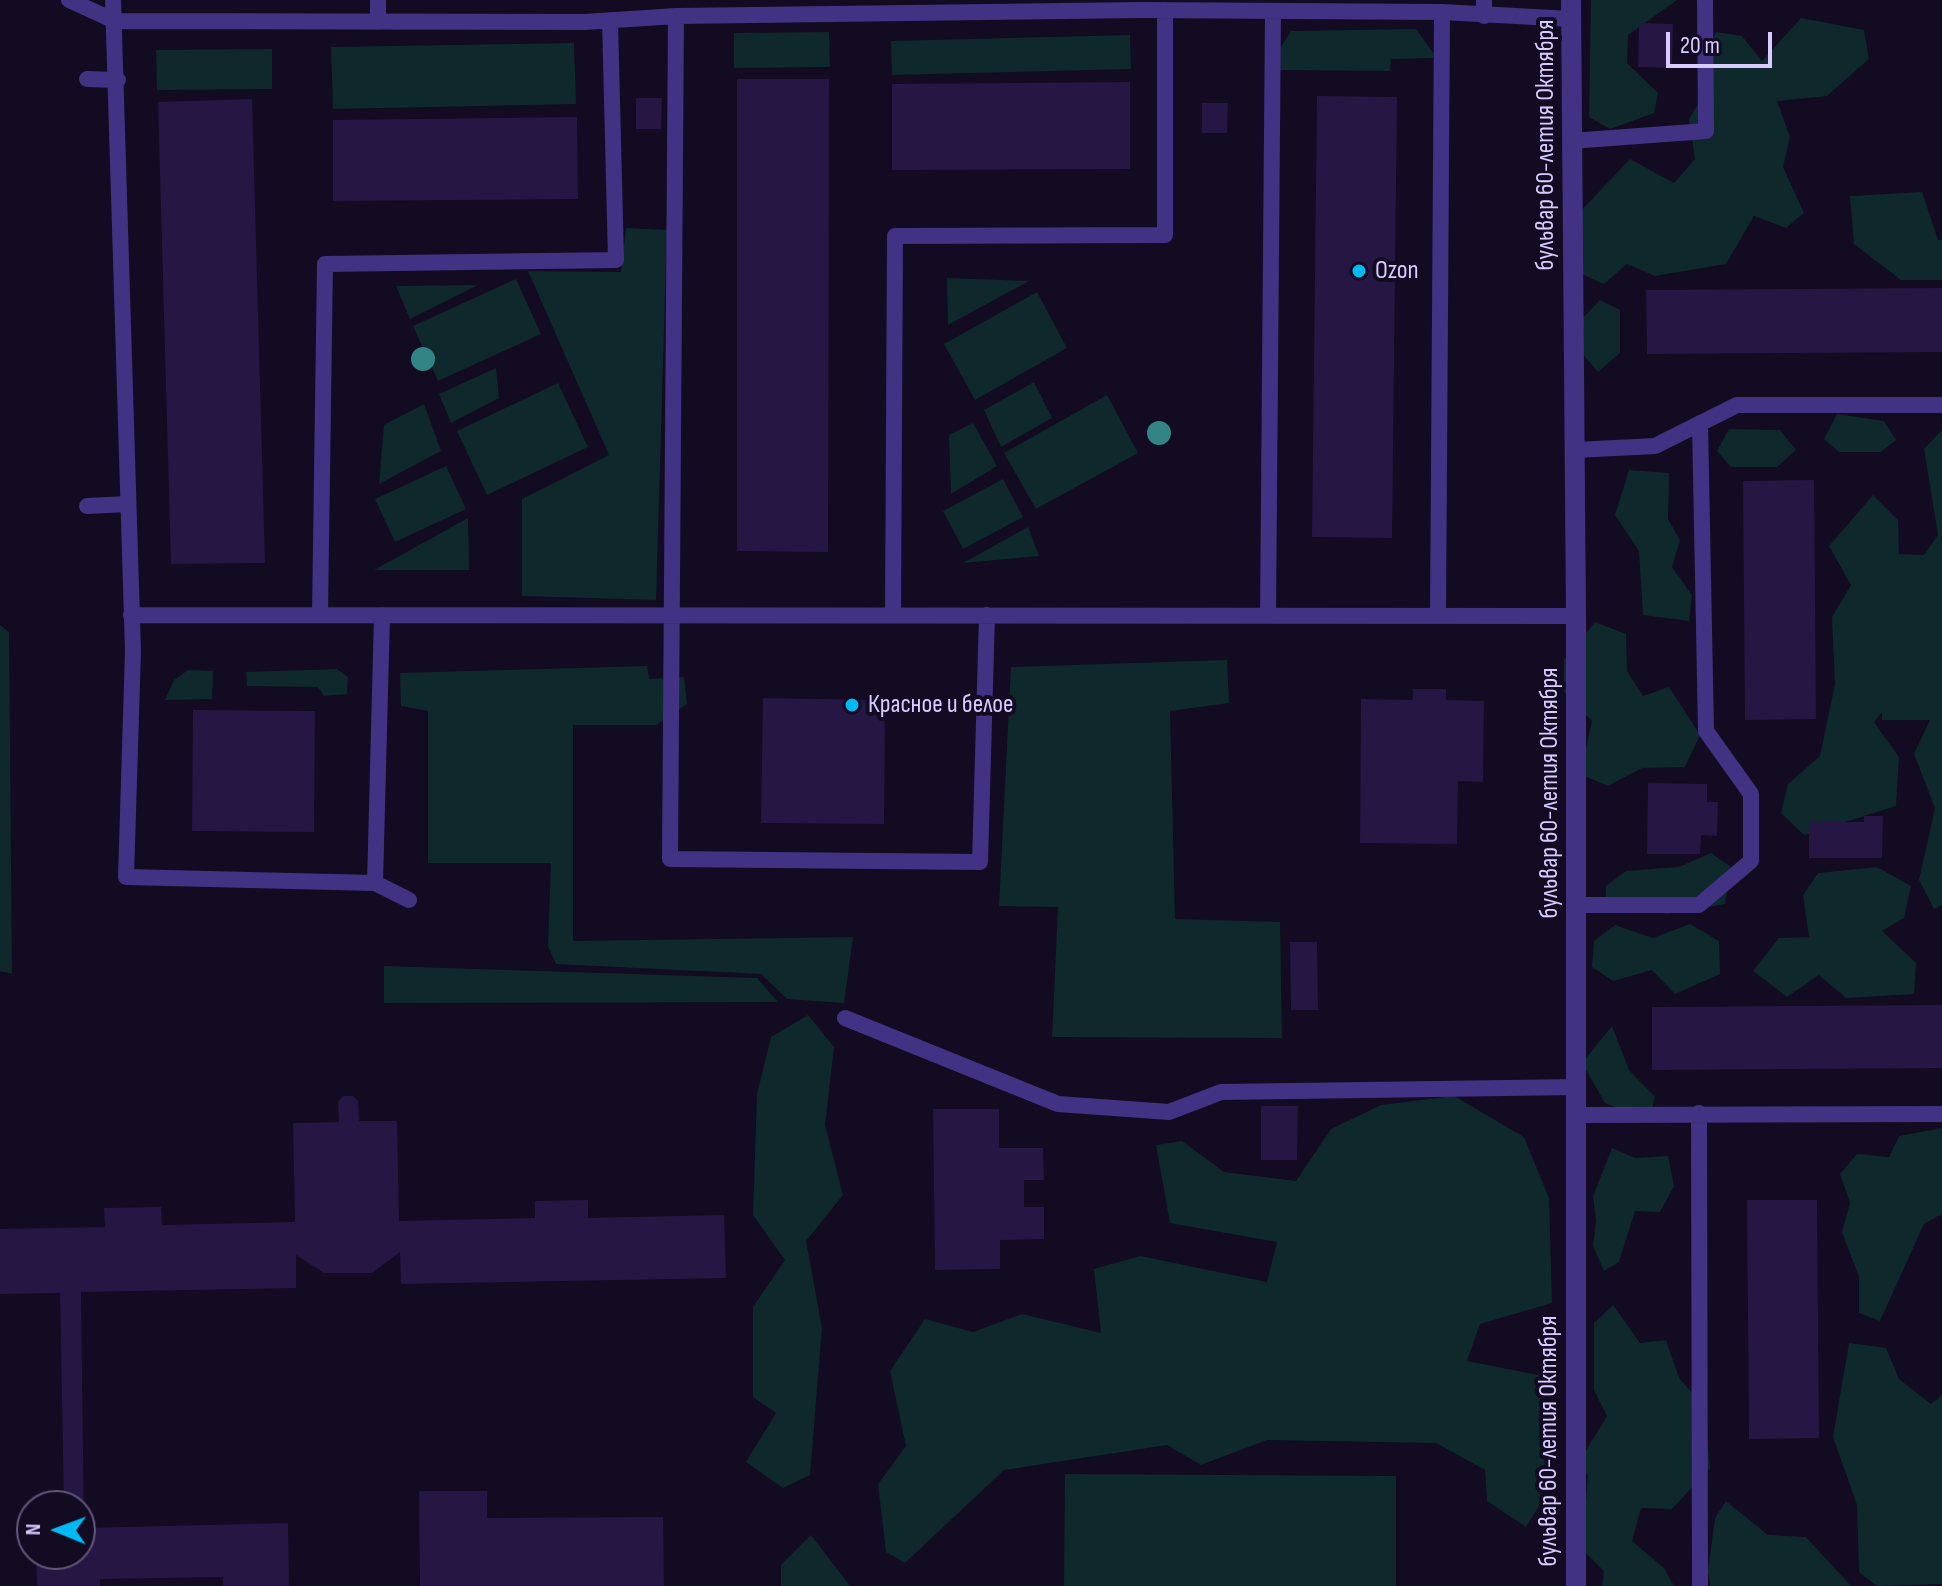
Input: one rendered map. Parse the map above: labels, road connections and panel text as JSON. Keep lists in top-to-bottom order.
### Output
{
  "streets": {
    "street": ["бульвар 60-летия Октября"]
  },
  "places": ["Ozon", "Красное и белое"],
  "scale_bar": "20 m",
  "north": "left"
}
